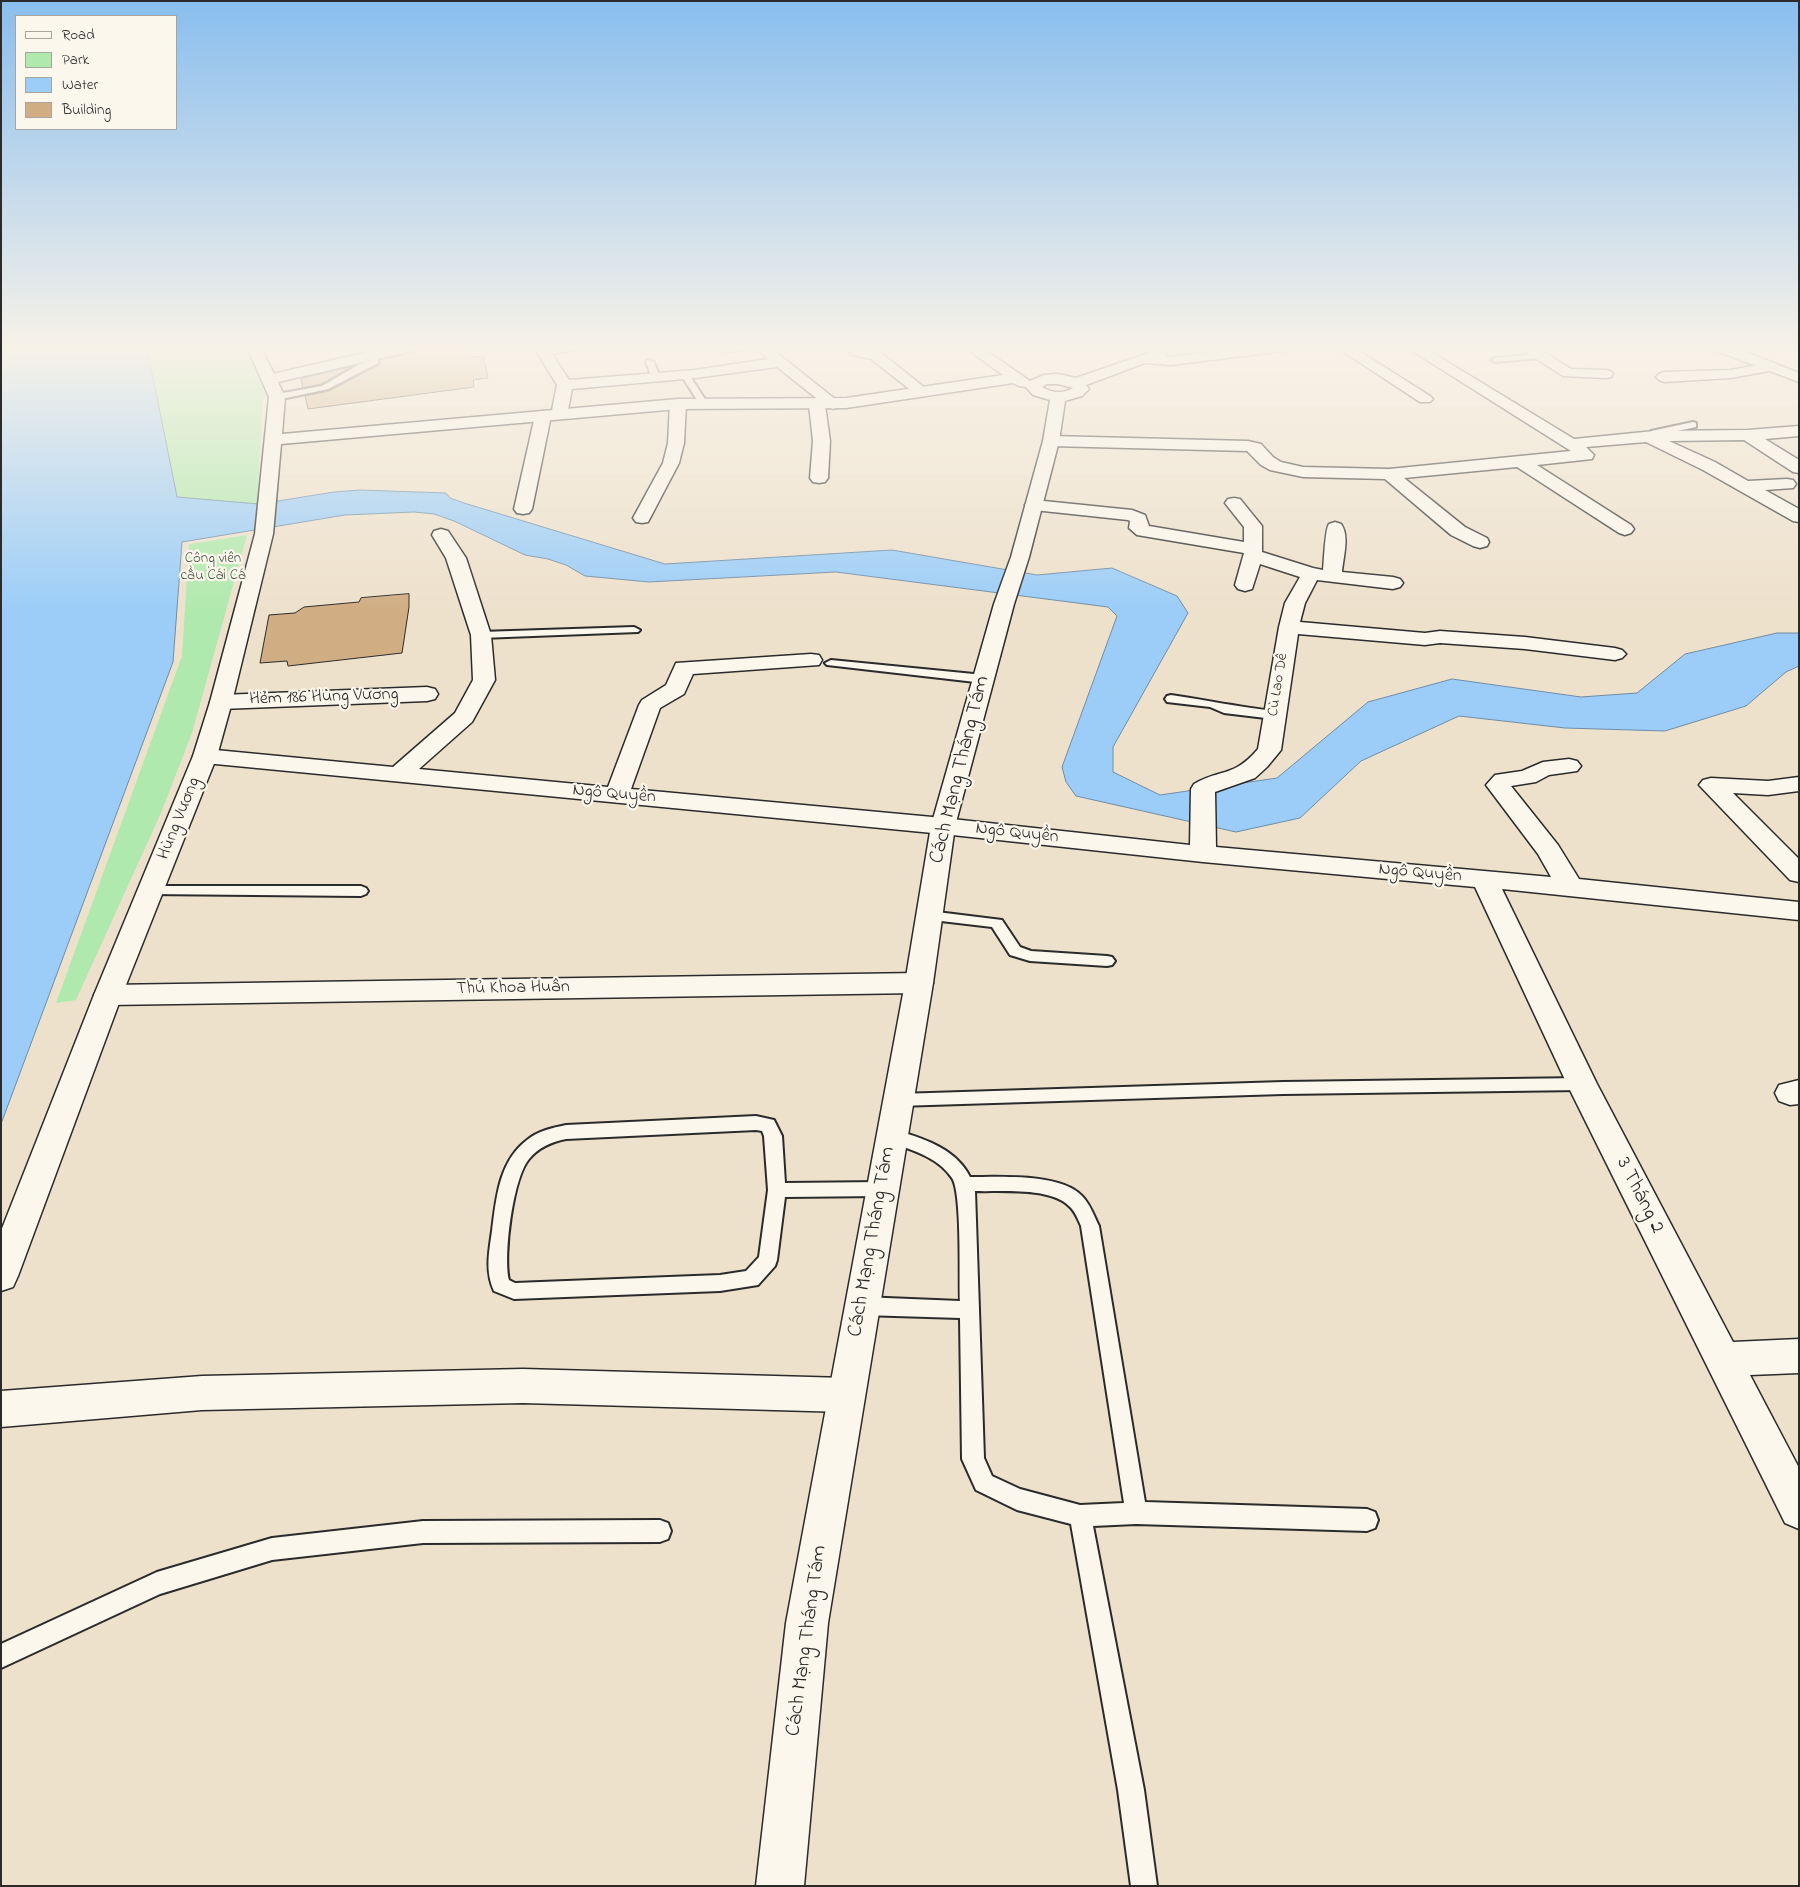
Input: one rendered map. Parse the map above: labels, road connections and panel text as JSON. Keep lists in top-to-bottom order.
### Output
{
  "streets": {
    "street": [
      "Cù Lao Dê",
      "Hẻm 186 Hùng Vương",
      "Cách Mạng Tháng Tám",
      "Ngô Quyền",
      "Hùng Vương",
      "Thủ Khoa Huân",
      "3 Tháng 2"
    ]
  },
  "crossings": [
    ["Cù Lao Dê", "Ngô Quyền"],
    ["Hẻm 186 Hùng Vương", "Hùng Vương"],
    ["Cách Mạng Tháng Tám", "Ngô Quyền"],
    ["Cách Mạng Tháng Tám", "Thủ Khoa Huân"],
    ["Ngô Quyền", "Hùng Vương"],
    ["Ngô Quyền", "3 Tháng 2"],
    ["Hùng Vương", "Thủ Khoa Huân"]
  ],
  "parks": ["Công viên cầu Cái Cá"],
  "legend": [
    "Road",
    "Park",
    "Water",
    "Building"
  ]
}
